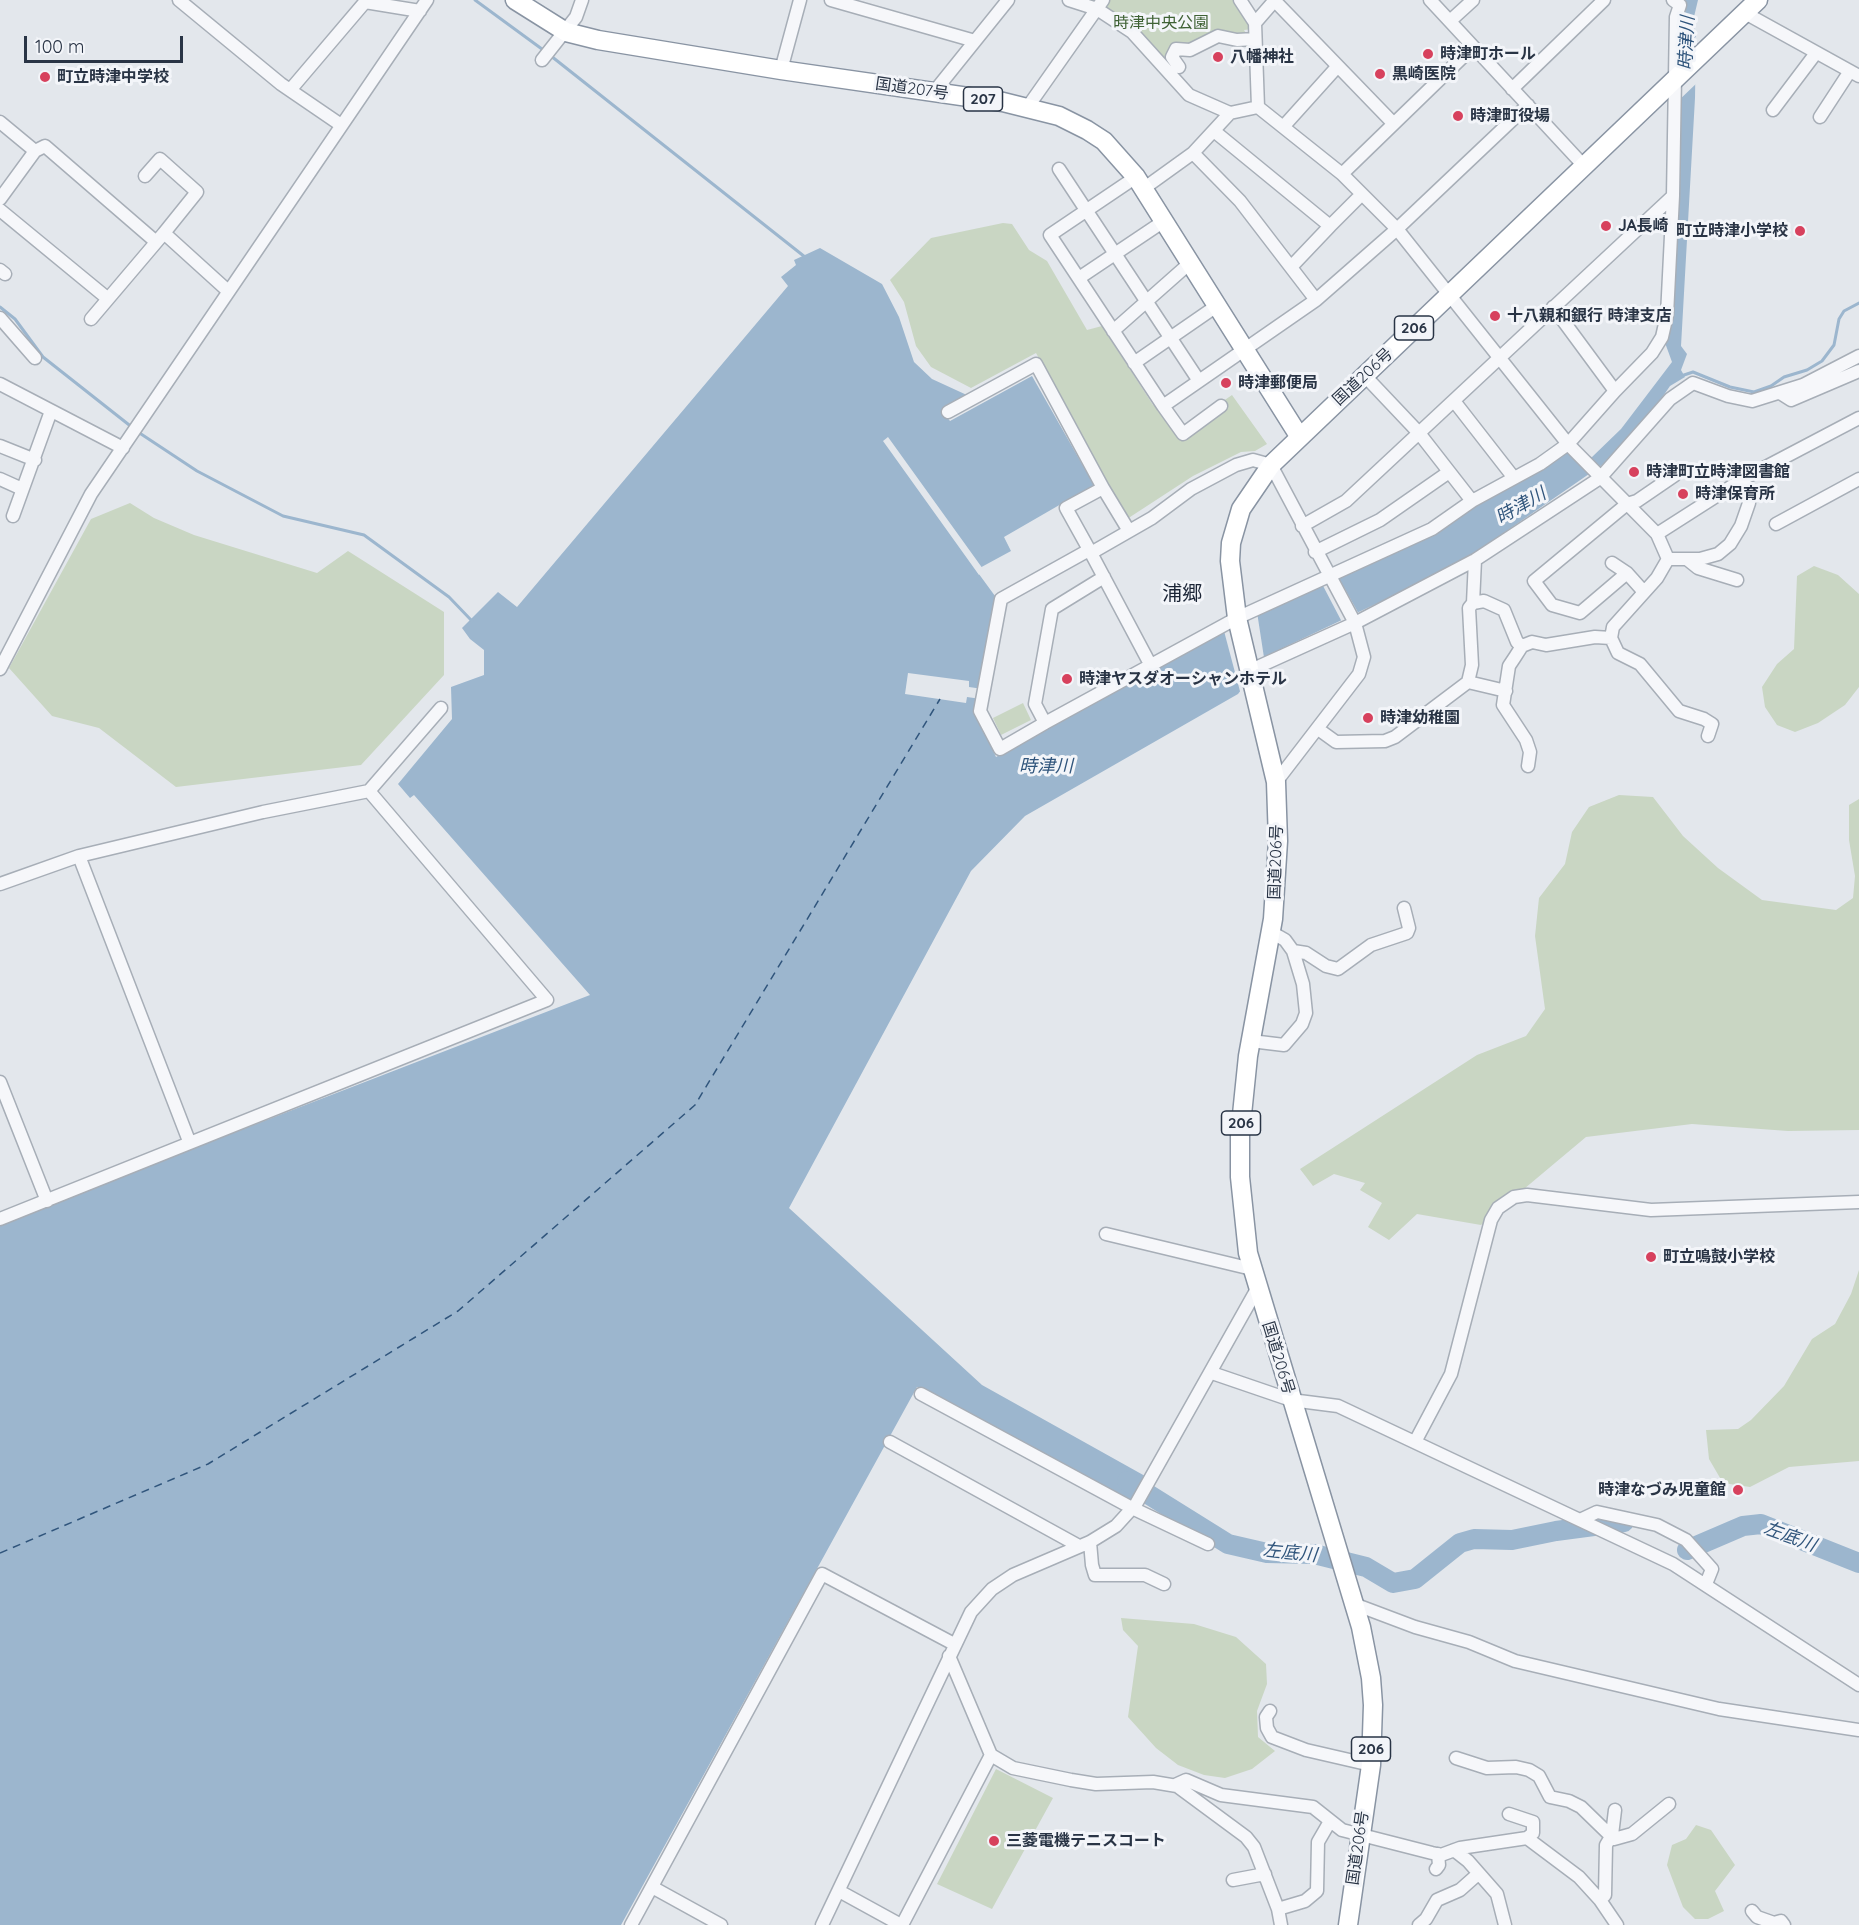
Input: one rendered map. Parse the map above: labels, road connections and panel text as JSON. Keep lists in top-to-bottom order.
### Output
{
  "streets": {
    "highway": [
      "国道207号",
      "207",
      "206",
      "国道206号"
    ]
  },
  "crossings": [
    ["国道207号", "国道206号"]
  ],
  "districts": ["浦郷"],
  "water": ["時津川", "左底川"],
  "parks": ["時津中央公園"],
  "places": [
    "時津町ホール",
    "八幡神社",
    "黒崎医院",
    "町立時津中学校",
    "時津町役場",
    "JA長崎",
    "町立時津小学校",
    "十八親和銀行 時津支店",
    "時津郵便局",
    "時津町立時津図書館",
    "時津保育所",
    "時津ヤスダオーシャンホテル",
    "時津幼稚園",
    "町立鳴鼓小学校",
    "時津なづみ児童館",
    "三菱電機テニスコート"
  ],
  "scale_bar": "100 m"
}
